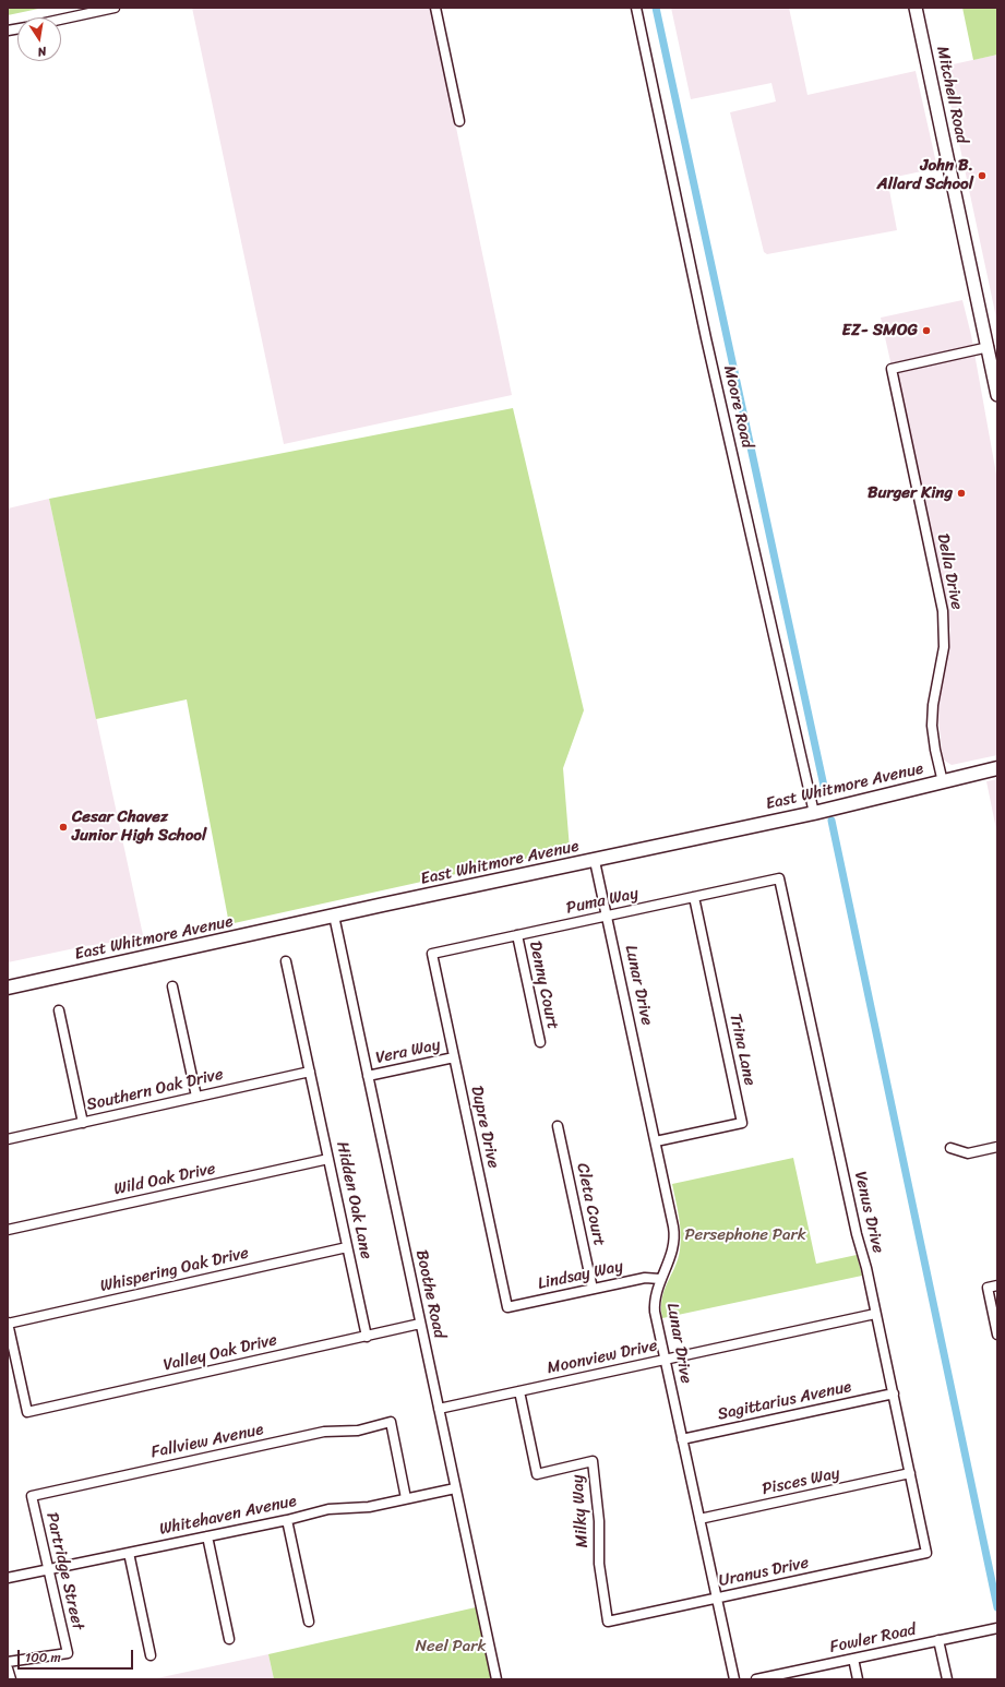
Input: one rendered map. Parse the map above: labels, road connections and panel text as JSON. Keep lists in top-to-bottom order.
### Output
{
  "streets": {
    "main road": ["East Whitmore Avenue"],
    "street": [
      "Mitchell Road",
      "Moore Road",
      "Della Drive",
      "Puma Way",
      "Denny Court",
      "Lunar Drive",
      "Trina Lane",
      "Vera Way",
      "Southern Oak Drive",
      "Dupre Drive",
      "Wild Oak Drive",
      "Hidden Oak Lane",
      "Cleta Court",
      "Venus Drive",
      "Whispering Oak Drive",
      "Lindsay Way",
      "Boothe Road",
      "Valley Oak Drive",
      "Moonview Drive",
      "Sagittarius Avenue",
      "Fallview Avenue",
      "Pisces Way",
      "Milky Way",
      "Whitehaven Avenue",
      "Partridge Street",
      "Uranus Drive",
      "Fowler Road"
    ]
  },
  "crossings": [
    ["Mitchell Road", "Della Drive"],
    ["Moore Road", "East Whitmore Avenue"],
    ["Della Drive", "East Whitmore Avenue"],
    ["East Whitmore Avenue", "Lunar Drive"],
    ["East Whitmore Avenue", "Boothe Road"],
    ["Puma Way", "Denny Court"],
    ["Puma Way", "Lunar Drive"],
    ["Puma Way", "Trina Lane"],
    ["Puma Way", "Dupre Drive"],
    ["Puma Way", "Venus Drive"],
    ["Lunar Drive", "Trina Lane"],
    ["Lunar Drive", "Lindsay Way"],
    ["Lunar Drive", "Moonview Drive"],
    ["Lunar Drive", "Sagittarius Avenue"],
    ["Lunar Drive", "Pisces Way"],
    ["Lunar Drive", "Uranus Drive"],
    ["Vera Way", "Dupre Drive"],
    ["Vera Way", "Boothe Road"],
    ["Southern Oak Drive", "Hidden Oak Lane"],
    ["Dupre Drive", "Lindsay Way"],
    ["Wild Oak Drive", "Hidden Oak Lane"],
    ["Hidden Oak Lane", "Whispering Oak Drive"],
    ["Hidden Oak Lane", "Valley Oak Drive"],
    ["Cleta Court", "Lindsay Way"],
    ["Venus Drive", "Moonview Drive"],
    ["Venus Drive", "Sagittarius Avenue"],
    ["Venus Drive", "Pisces Way"],
    ["Venus Drive", "Uranus Drive"],
    ["Whispering Oak Drive", "Valley Oak Drive"],
    ["Boothe Road", "Valley Oak Drive"],
    ["Boothe Road", "Moonview Drive"],
    ["Boothe Road", "Whitehaven Avenue"],
    ["Moonview Drive", "Milky Way"],
    ["Fallview Avenue", "Whitehaven Avenue"],
    ["Fallview Avenue", "Partridge Street"],
    ["Milky Way", "Uranus Drive"],
    ["Whitehaven Avenue", "Partridge Street"]
  ],
  "parks": ["Persephone Park", "Neel Park"],
  "places": [
    "John B. Allard School",
    "EZ- SMOG",
    "Burger King",
    "Cesar Chavez Junior High School"
  ],
  "scale_bar": "100 m",
  "north": "bottom"
}
